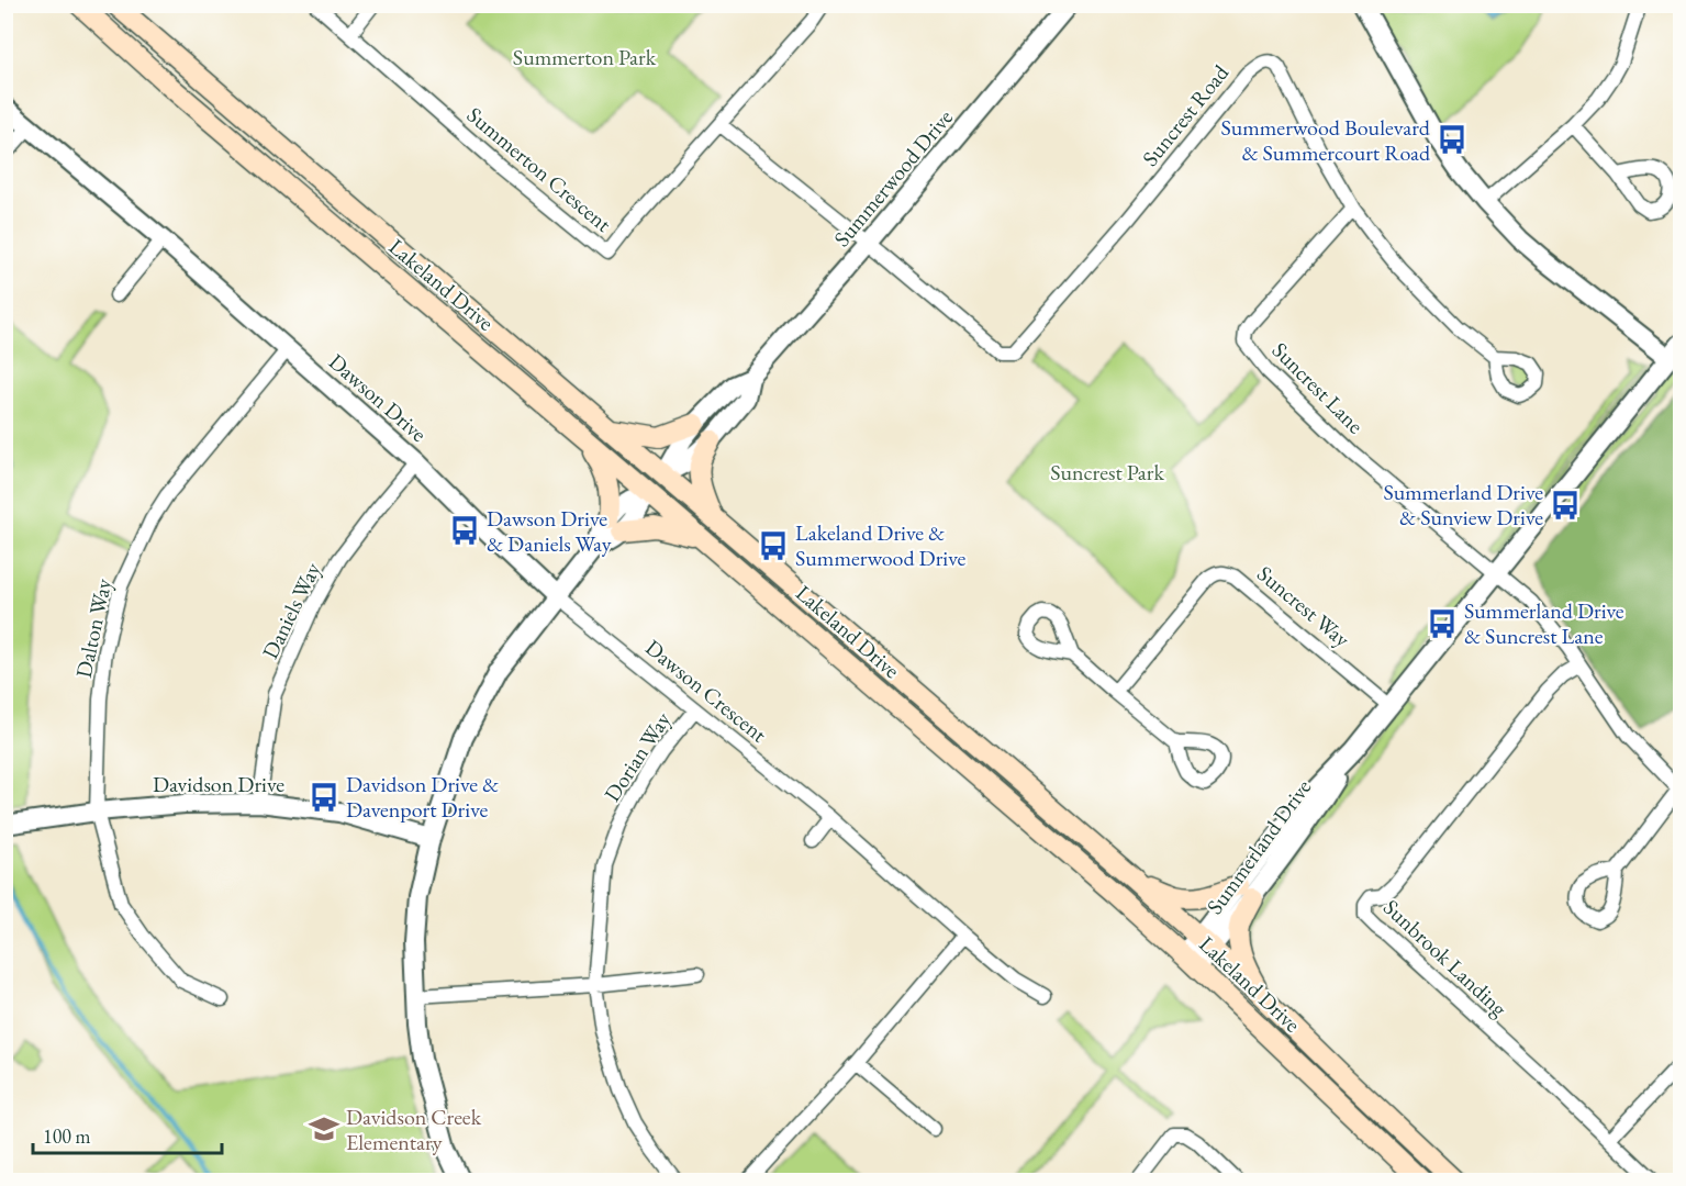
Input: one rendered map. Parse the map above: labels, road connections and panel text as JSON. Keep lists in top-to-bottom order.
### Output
{
  "streets": {
    "main road": ["Lakeland Drive"],
    "street": [
      "Suncrest Road",
      "Summerton Crescent",
      "Summerwood Drive",
      "Suncrest Lane",
      "Dawson Drive",
      "Suncrest Way",
      "Daniels Way",
      "Dalton Way",
      "Dawson Crescent",
      "Dorian Way",
      "Davidson Drive",
      "Summerland Drive",
      "Sunbrook Landing"
    ]
  },
  "crossings": [
    ["Suncrest Road", "Summerwood Drive"],
    ["Suncrest Road", "Suncrest Lane"],
    ["Summerwood Drive", "Lakeland Drive"],
    ["Lakeland Drive", "Summerland Drive"],
    ["Suncrest Lane", "Summerland Drive"],
    ["Dawson Drive", "Daniels Way"],
    ["Dawson Drive", "Dalton Way"],
    ["Dawson Drive", "Dawson Crescent"],
    ["Suncrest Way", "Summerland Drive"],
    ["Daniels Way", "Davidson Drive"],
    ["Dalton Way", "Davidson Drive"],
    ["Dawson Crescent", "Dorian Way"]
  ],
  "parks": ["Summerton Park", "Suncrest Park"],
  "places": {
    "bus stop": [
      "Summerwood Boulevard & Summercourt Road",
      "Summerland Drive & Sunview Drive",
      "Dawson Drive & Daniels Way",
      "Lakeland Drive & Summerwood Drive",
      "Summerland Drive & Suncrest Lane",
      "Davidson Drive & Davenport Drive"
    ],
    "school or university": ["Davidson Creek Elementary"]
  },
  "scale_bar": "100 m"
}
